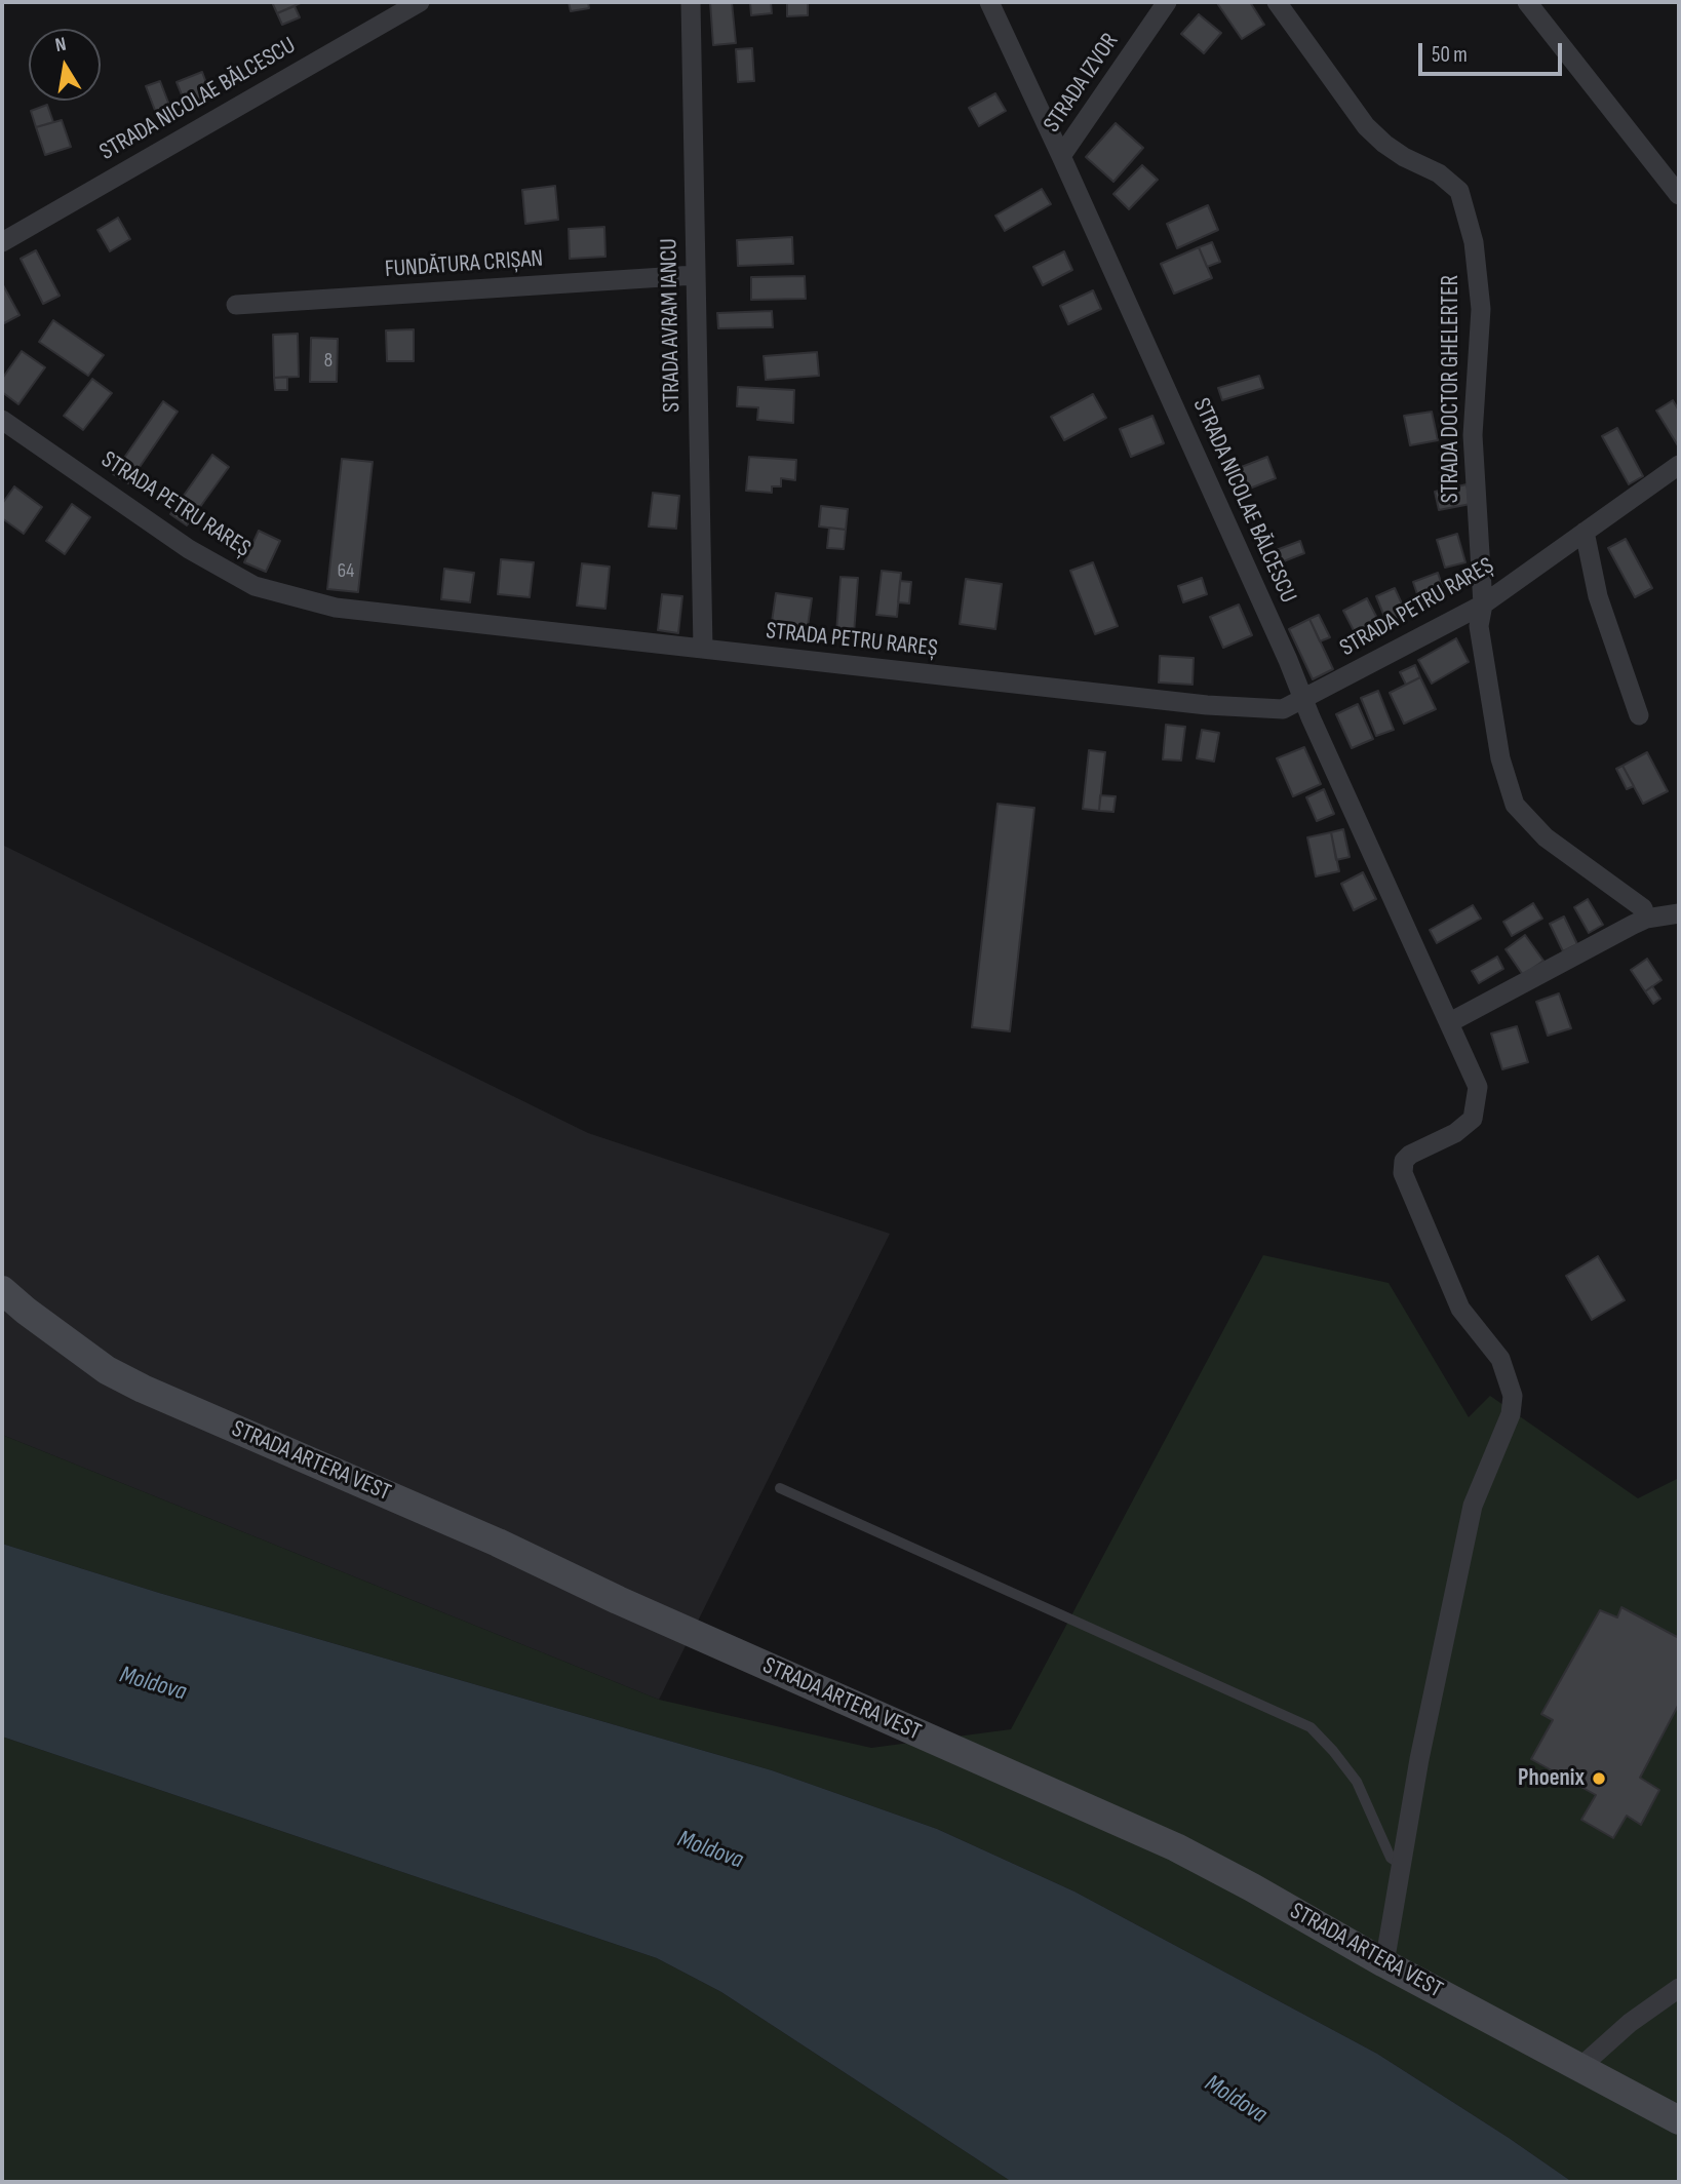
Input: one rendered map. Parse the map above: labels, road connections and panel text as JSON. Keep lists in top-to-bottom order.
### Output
{
  "streets": {
    "main road": ["STRADA ARTERA VEST"],
    "street": [
      "STRADA IZVOR",
      "STRADA NICOLAE BĂLCESCU",
      "FUNDĂTURA CRIȘAN",
      "STRADA AVRAM IANCU",
      "STRADA DOCTOR GHELERTER",
      "STRADA PETRU RAREȘ"
    ]
  },
  "crossings": [
    ["STRADA IZVOR", "STRADA NICOLAE BĂLCESCU"],
    ["STRADA NICOLAE BĂLCESCU", "STRADA PETRU RAREȘ"],
    ["FUNDĂTURA CRIȘAN", "STRADA AVRAM IANCU"],
    ["STRADA AVRAM IANCU", "STRADA PETRU RAREȘ"],
    ["STRADA DOCTOR GHELERTER", "STRADA PETRU RAREȘ"]
  ],
  "water": ["Moldova"],
  "places": ["Phoenix"],
  "house_numbers": ["8", "64"],
  "scale_bar": "50 m",
  "north": "top"
}
